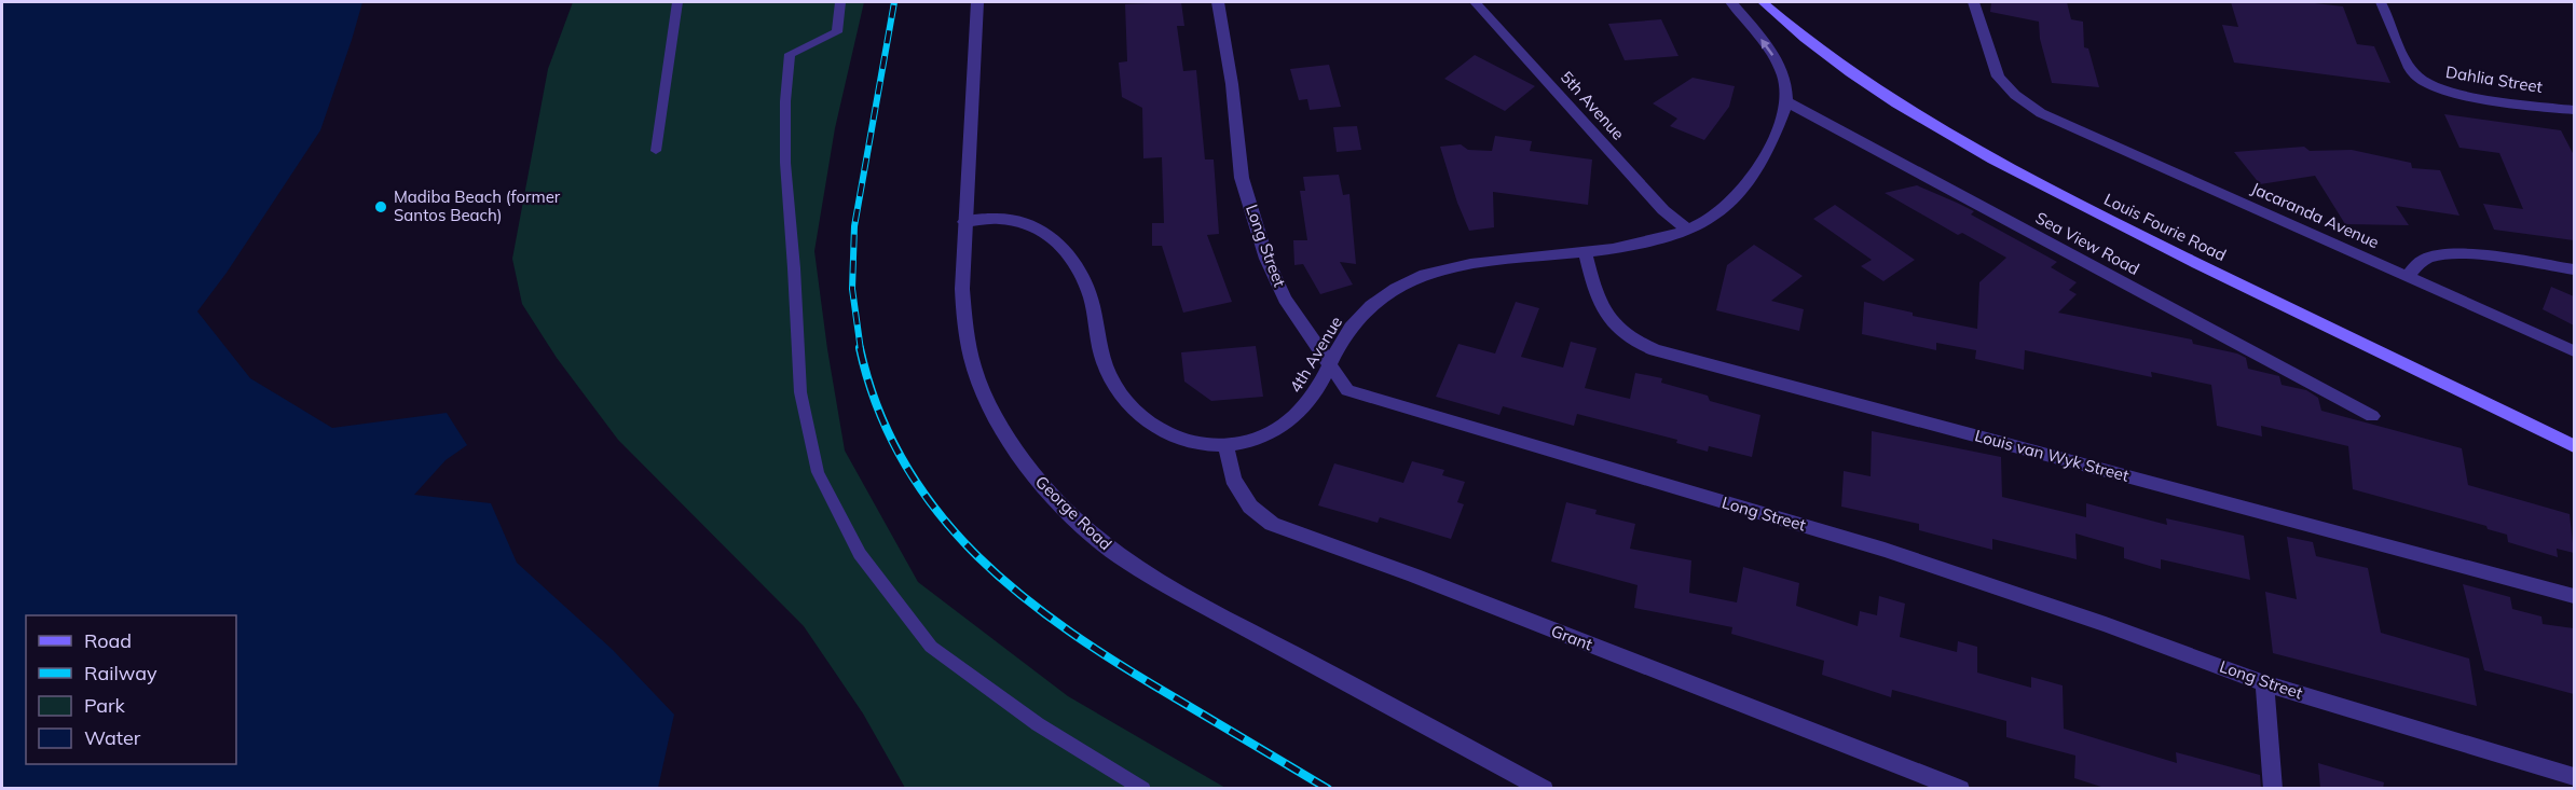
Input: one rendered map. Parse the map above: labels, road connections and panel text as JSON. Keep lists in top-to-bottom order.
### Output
{
  "streets": {
    "main road": ["Louis Fourie Road"],
    "street": [
      "Dahlia Street",
      "5th Avenue",
      "Jacaranda Avenue",
      "Sea View Road",
      "Long Street",
      "4th Avenue",
      "Louis van Wyk Street",
      "George Road",
      "Grant"
    ]
  },
  "crossings": [
    ["5th Avenue", "4th Avenue"],
    ["Sea View Road", "4th Avenue"],
    ["Long Street", "4th Avenue"],
    ["4th Avenue", "Louis van Wyk Street"],
    ["4th Avenue", "George Road"],
    ["4th Avenue", "Grant"]
  ],
  "places": ["Madiba Beach (former Santos Beach)"],
  "legend": [
    "Road",
    "Railway",
    "Park",
    "Water"
  ]
}
